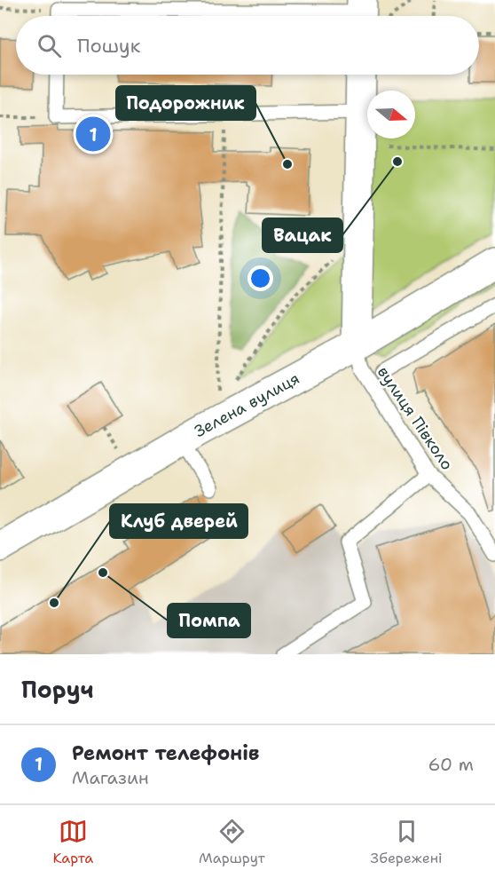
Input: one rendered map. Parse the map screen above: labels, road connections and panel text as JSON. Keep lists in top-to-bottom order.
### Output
{
  "streets": {
    "main road": ["Зелена вулиця"],
    "lane": ["вулиця Півколо"]
  },
  "crossings": [
    ["Зелена вулиця", "вулиця Півколо"]
  ],
  "places": [
    "Вацак",
    "Подорожник",
    "Помпа",
    "Клуб дверей"
  ],
  "north": "right",
  "page": {
    "search": "Пошук",
    "pins": "1",
    "heading": "Поруч",
    "list": [
      {
        "mark": "1",
        "name": "Ремонт телефонів",
        "note": "Магазин",
        "value": "60 m"
      }
    ],
    "nav": ["Карта", "Маршрут", "Збережені"]
  }
}
